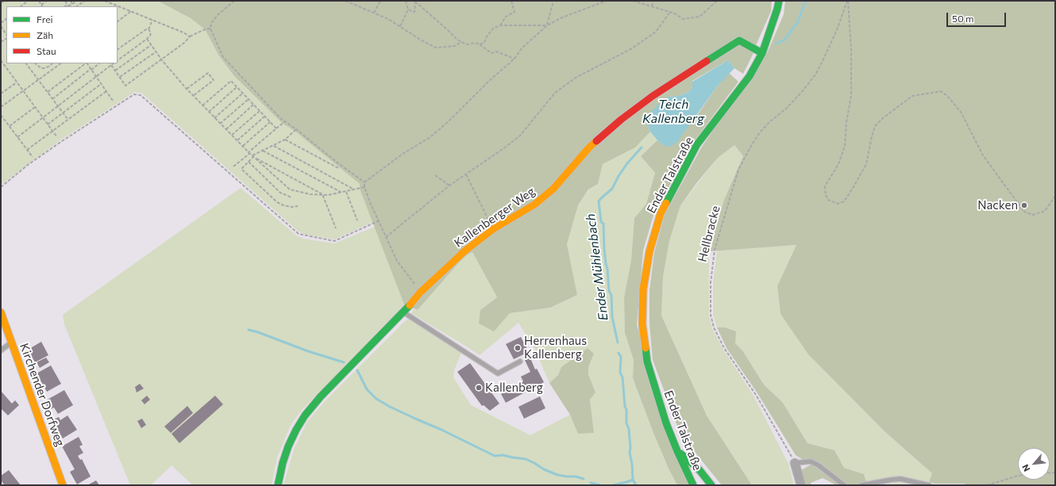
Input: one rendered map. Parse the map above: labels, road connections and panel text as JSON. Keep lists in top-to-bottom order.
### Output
{
  "streets": {
    "street": ["Ender Talstraße", "Kallenberger Weg", "Kirchender Dorfweg"],
    "path": ["Hellbracke"]
  },
  "crossings": [
    ["Ender Talstraße", "Kallenberger Weg"]
  ],
  "water": ["Teich Kallenberg", "Ender Mühlenbach"],
  "places": ["Nacken", "Herrenhaus Kallenberg", "Kallenberg"],
  "legend": ["Frei", "Zäh", "Stau"],
  "scale_bar": "50 m",
  "north": "bottom left"
}
